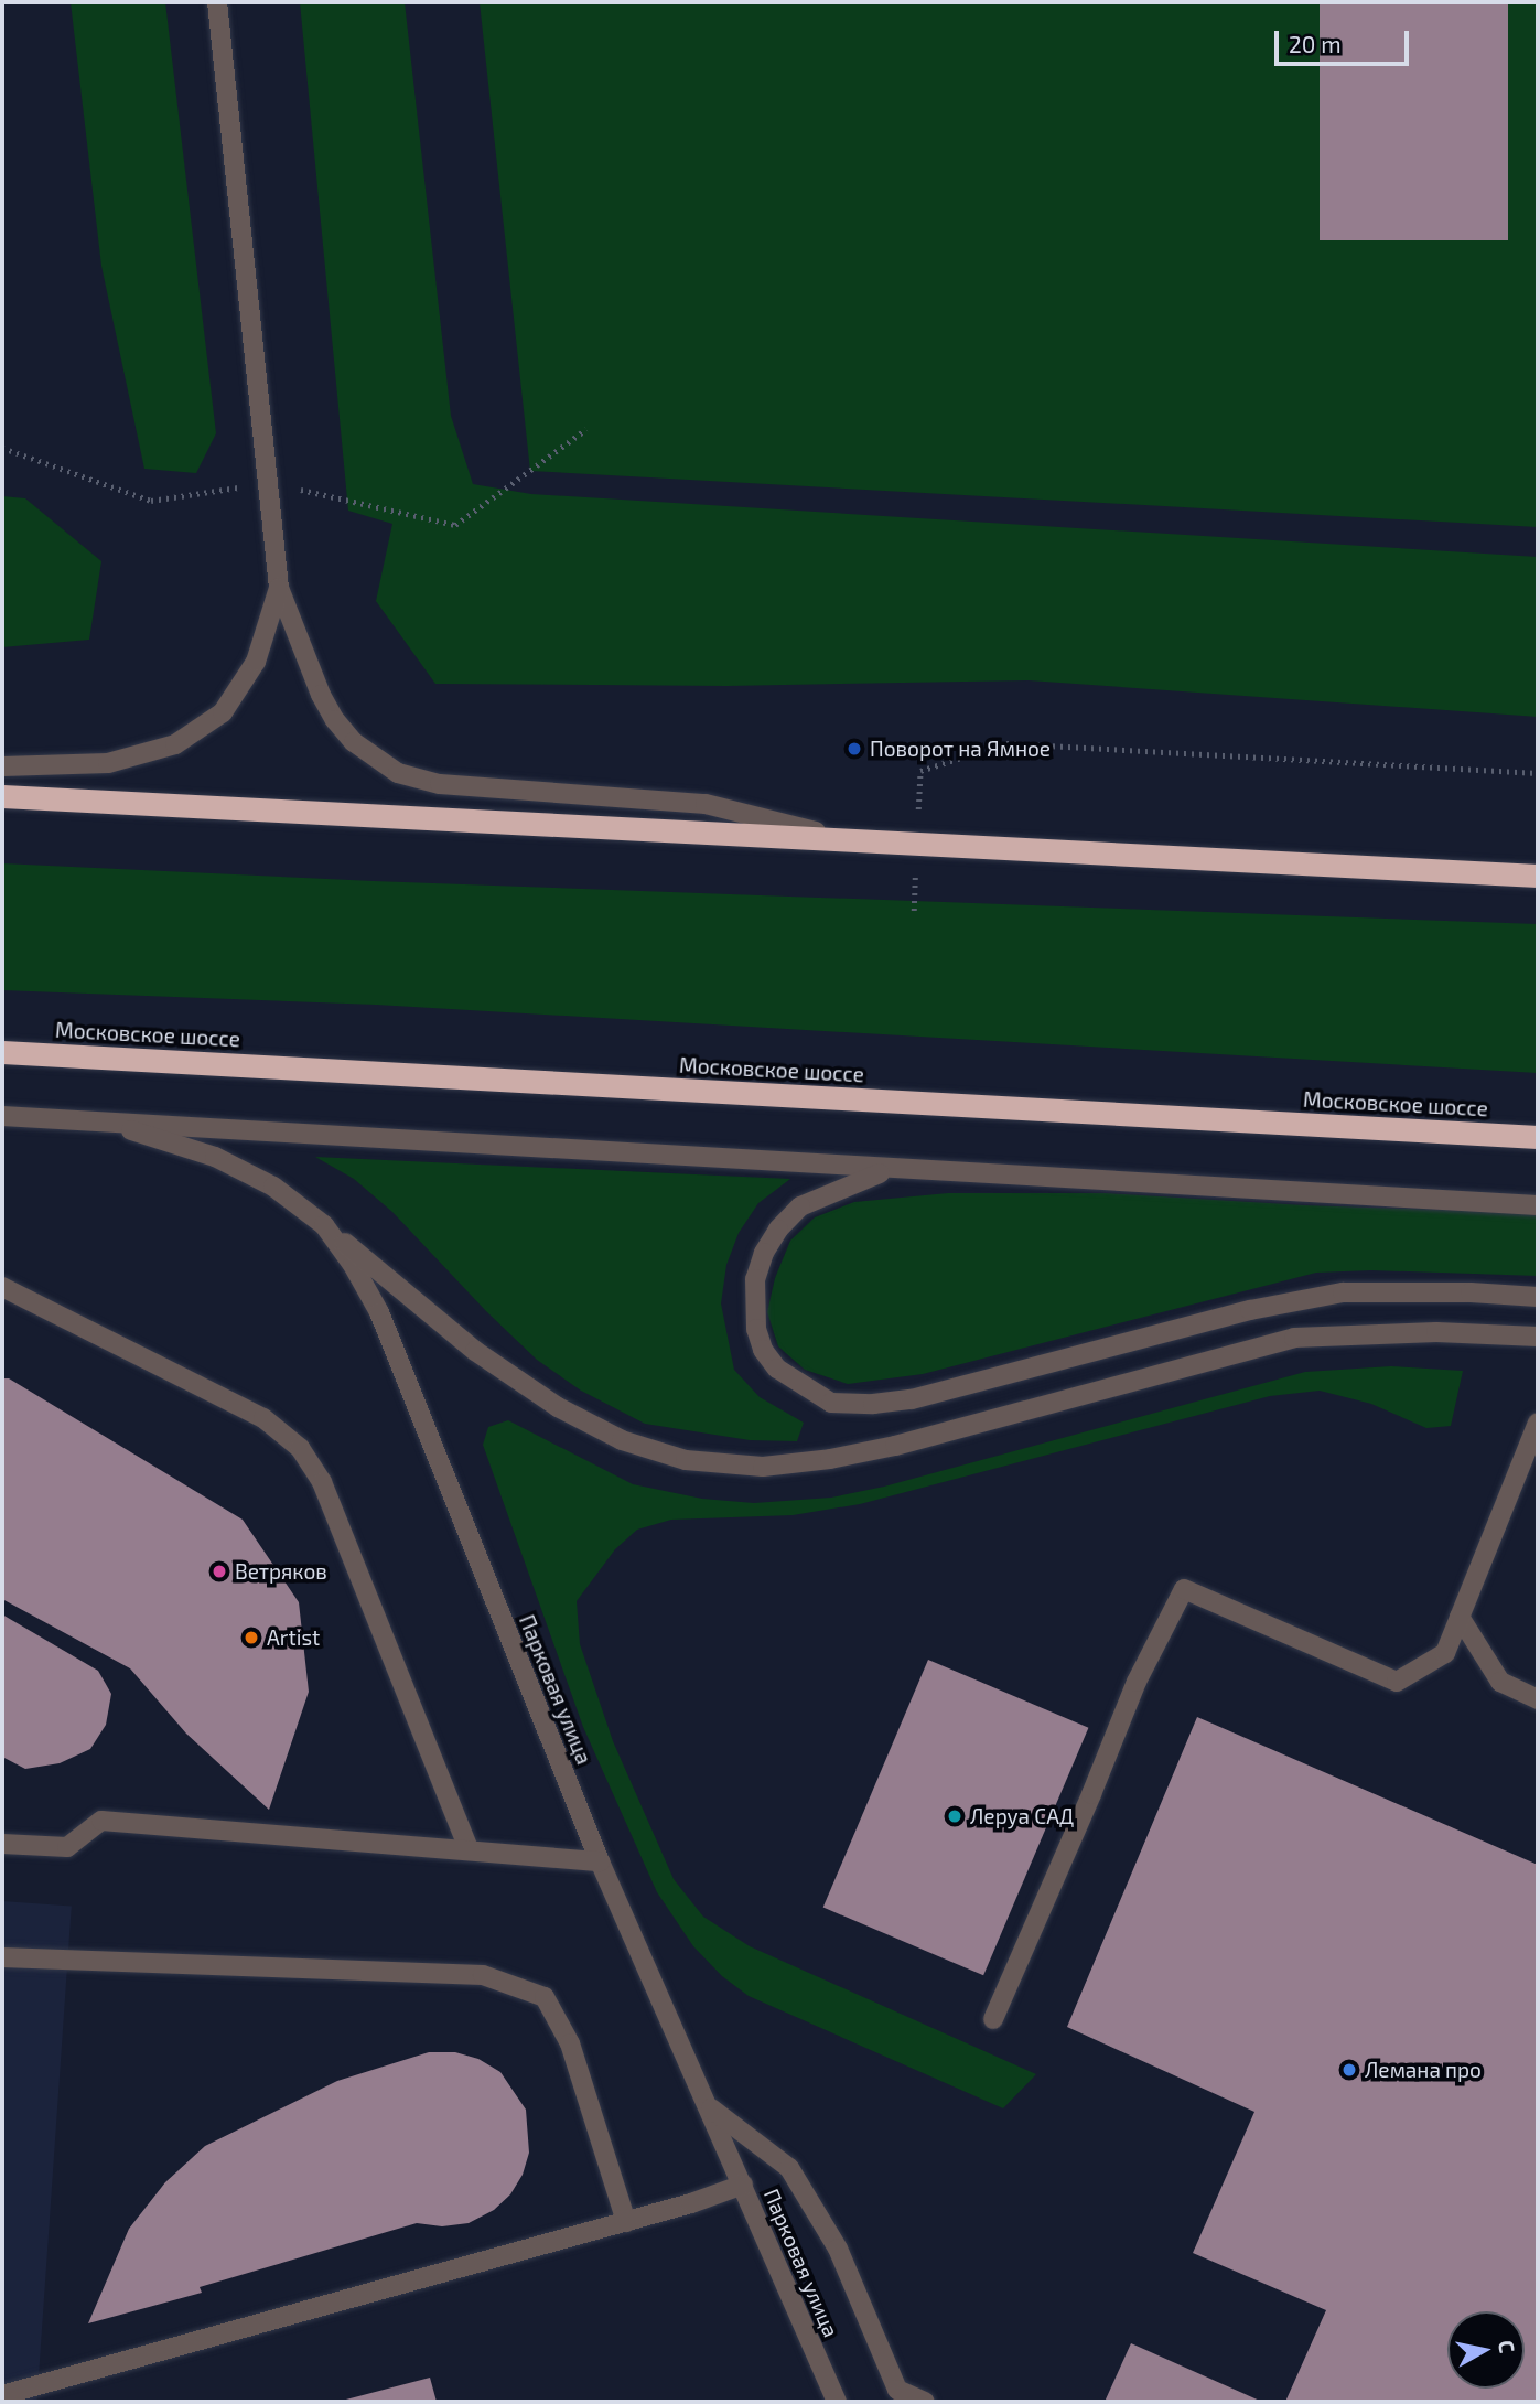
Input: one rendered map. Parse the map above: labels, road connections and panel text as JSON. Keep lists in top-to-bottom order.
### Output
{
  "streets": {
    "highway": ["Московское шоссе"],
    "street": ["Парковая улица"]
  },
  "places": [
    "Поворот на Ямное",
    "Ветряков",
    "Artist",
    "Леруа САД",
    "Лемана про"
  ],
  "scale_bar": "20 m",
  "north": "right"
}
